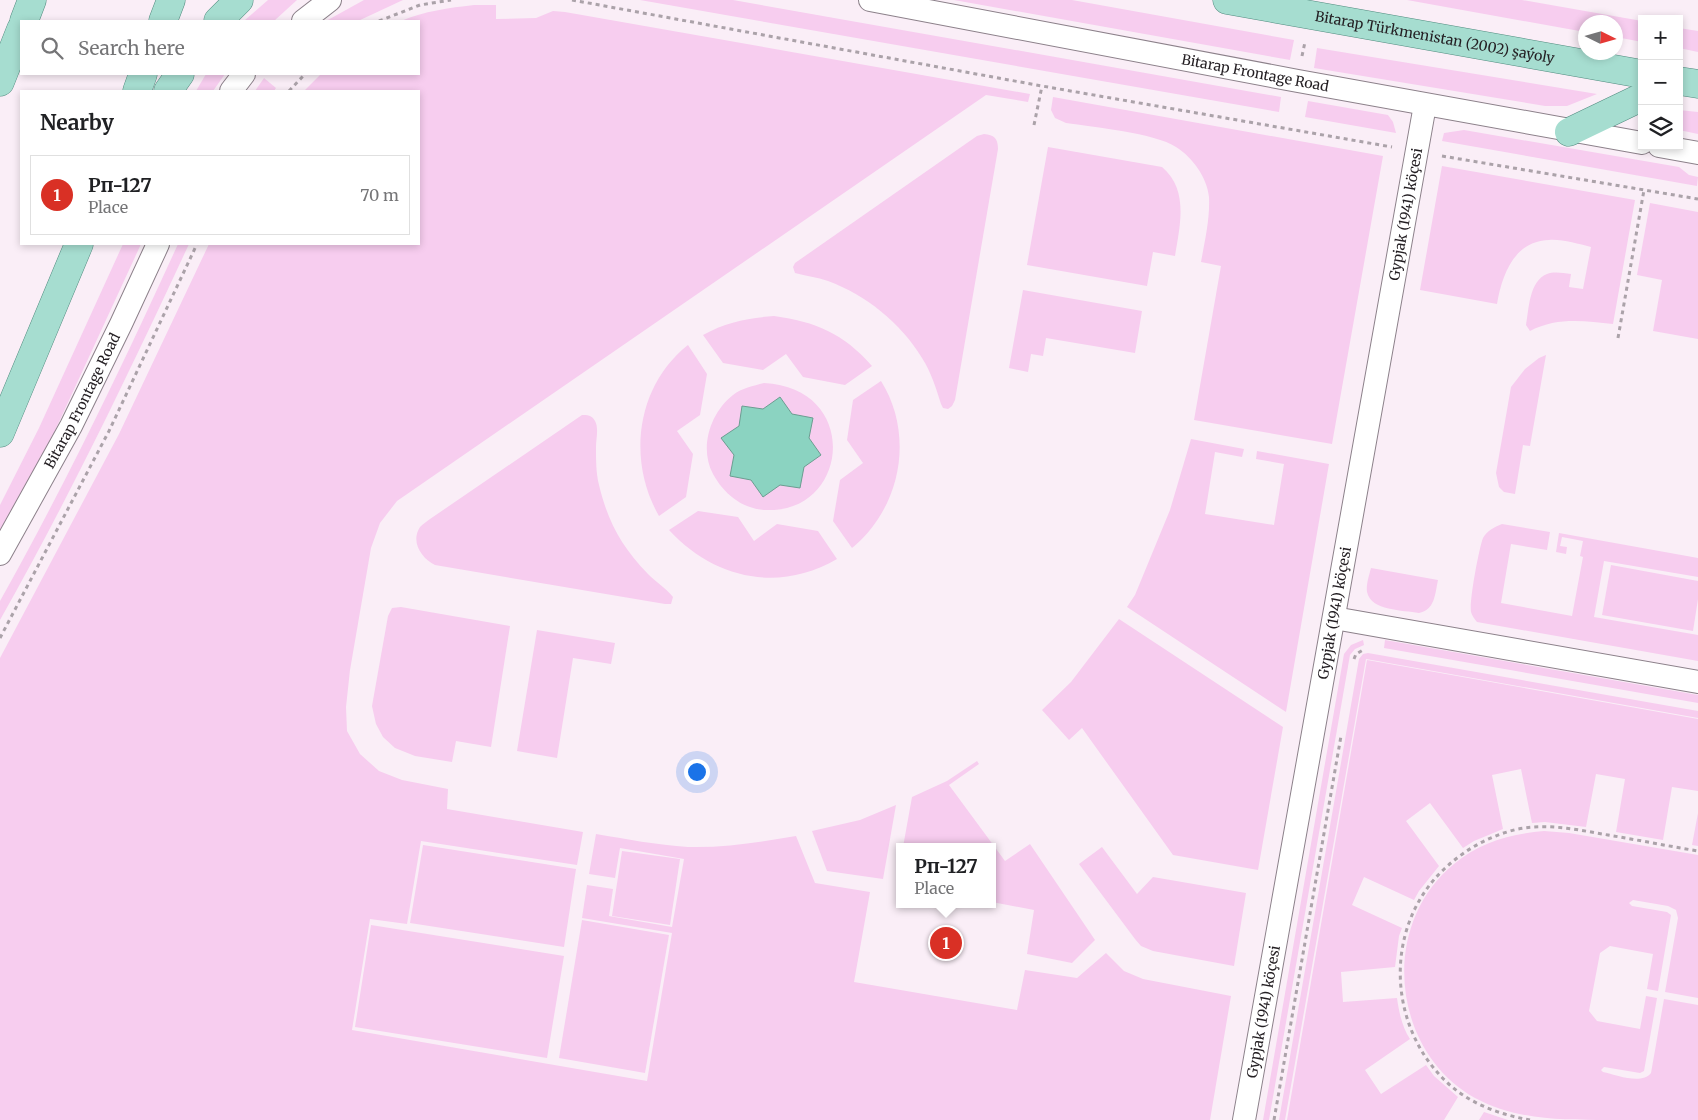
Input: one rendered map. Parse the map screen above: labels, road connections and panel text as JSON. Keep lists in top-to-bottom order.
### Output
{
  "streets": {
    "main road": ["Bitarap Türkmenistan (2002) şaýoly"],
    "street": ["Bitarap Frontage Road", "Gypjak (1941) köçesi"]
  },
  "crossings": [
    ["Bitarap Frontage Road", "Gypjak (1941) köçesi"]
  ],
  "north": "right",
  "page": {
    "map_buttons": ["+", "−"],
    "search": "Search here",
    "heading": "Nearby",
    "list": [
      {
        "mark": "1",
        "name": "Рп-127",
        "note": "Place",
        "value": "70 m"
      }
    ],
    "popup": ["Рп-127", "Place"],
    "pins": "1"
  }
}
